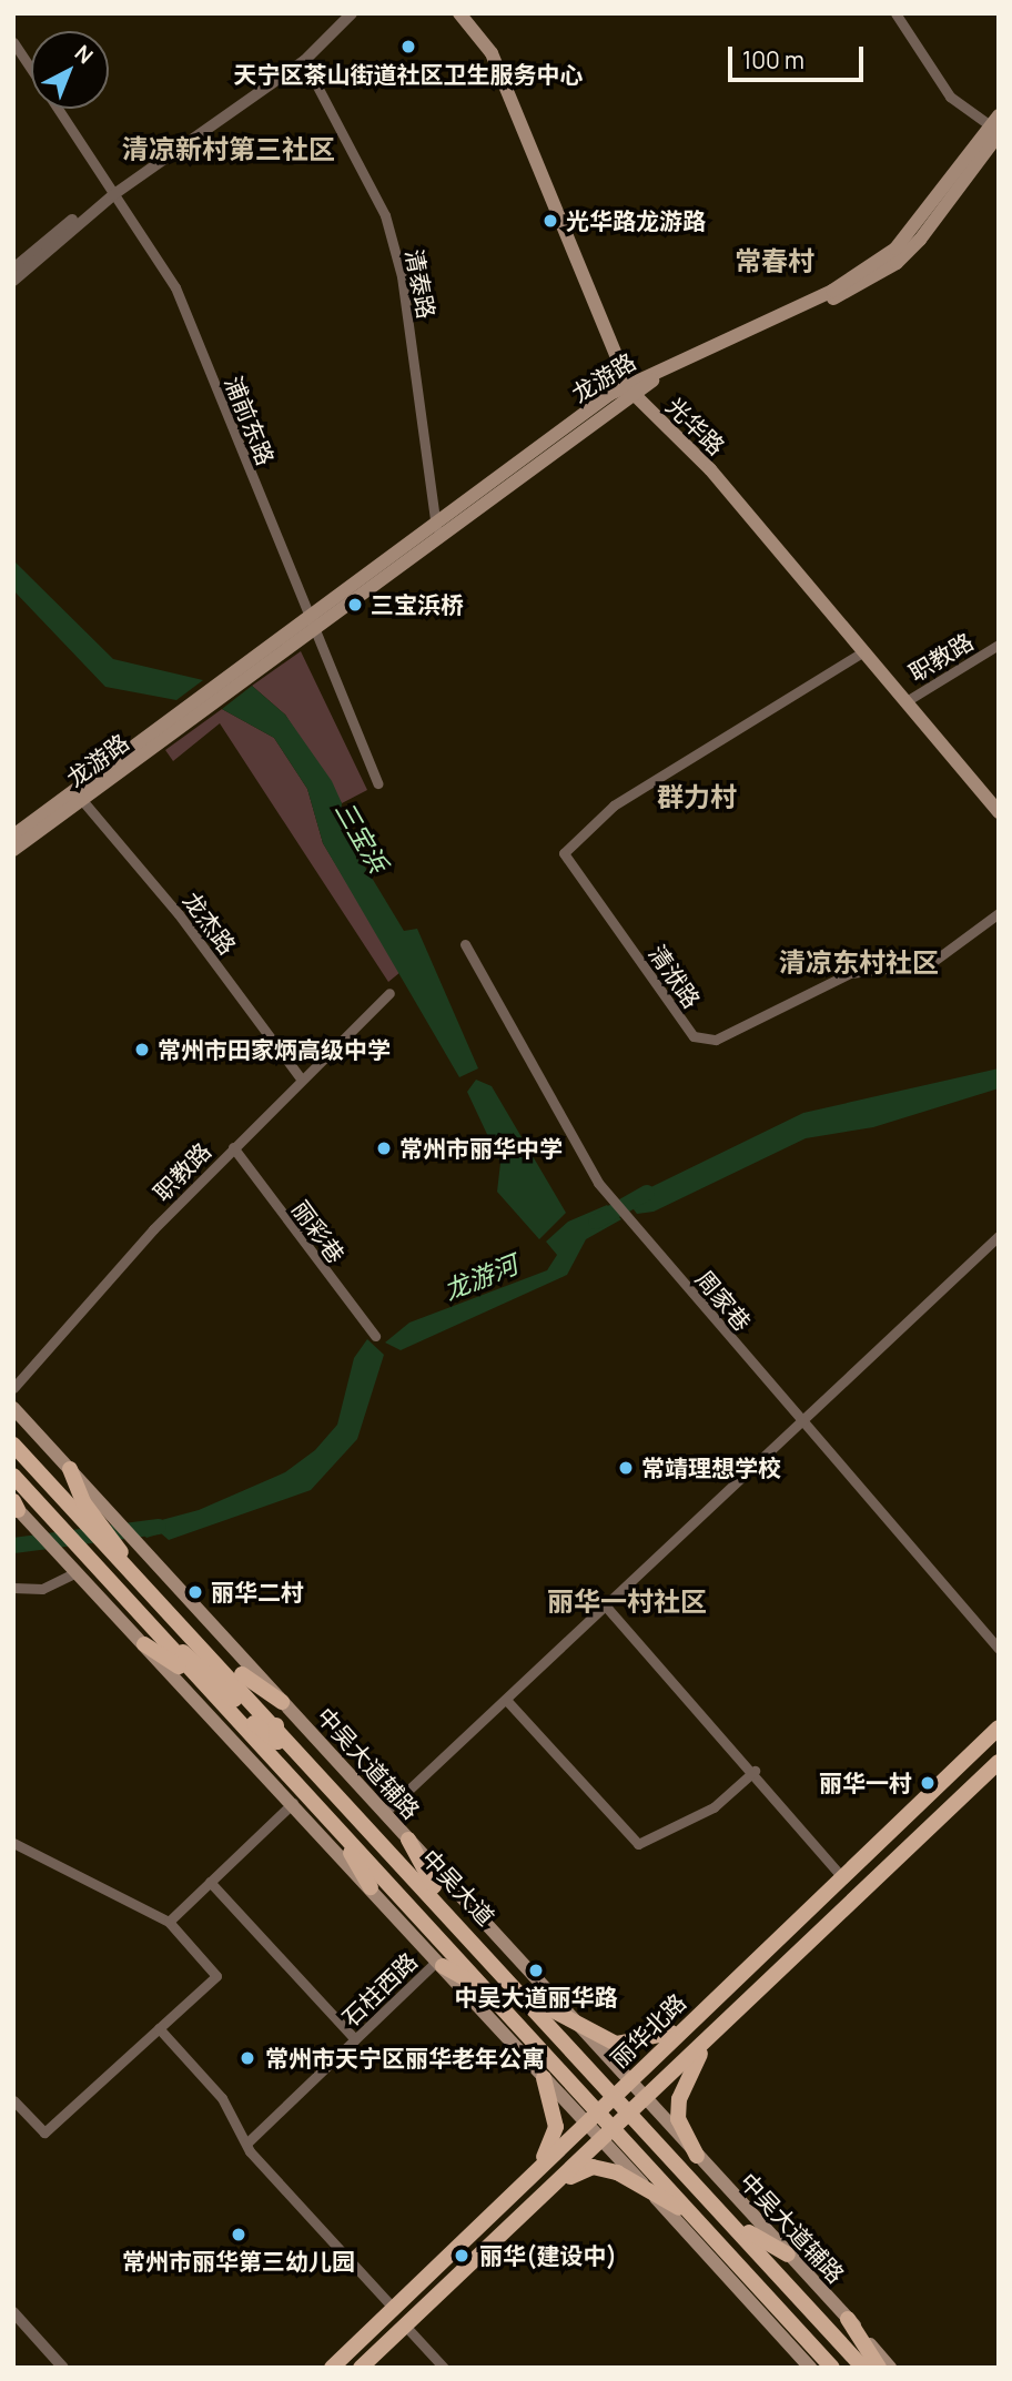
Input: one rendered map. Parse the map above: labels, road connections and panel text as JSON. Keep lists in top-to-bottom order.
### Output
{
  "streets": {
    "main road": [
      "龙游路",
      "光华路",
      "中吴大道辅路",
      "中吴大道",
      "丽华北路"
    ],
    "street": [
      "清泰路",
      "浦前东路",
      "职教路",
      "龙杰路",
      "清洑路",
      "丽彩巷",
      "周家巷",
      "石柱西路"
    ]
  },
  "crossings": [
    ["清泰路", "龙游路"],
    ["龙游路", "浦前东路"],
    ["龙游路", "光华路"],
    ["龙游路", "龙杰路"],
    ["光华路", "职教路"],
    ["光华路", "清洑路"],
    ["职教路", "龙杰路"],
    ["职教路", "丽彩巷"],
    ["中吴大道辅路", "中吴大道"],
    ["中吴大道辅路", "丽华北路"],
    ["中吴大道", "丽华北路"]
  ],
  "districts": [
    "清凉新村第三社区",
    "常春村",
    "群力村",
    "清凉东村社区",
    "丽华一村社区"
  ],
  "water": ["三宝浜", "龙游河"],
  "places": [
    "天宁区茶山街道社区卫生服务中心",
    "光华路龙游路",
    "三宝浜桥",
    "常州市田家炳高级中学",
    "常州市丽华中学",
    "常靖理想学校",
    "丽华二村",
    "丽华一村",
    "中吴大道丽华路",
    "常州市天宁区丽华老年公寓",
    "常州市丽华第三幼儿园",
    "丽华(建设中)"
  ],
  "scale_bar": "100 m",
  "north": "top right"
}
